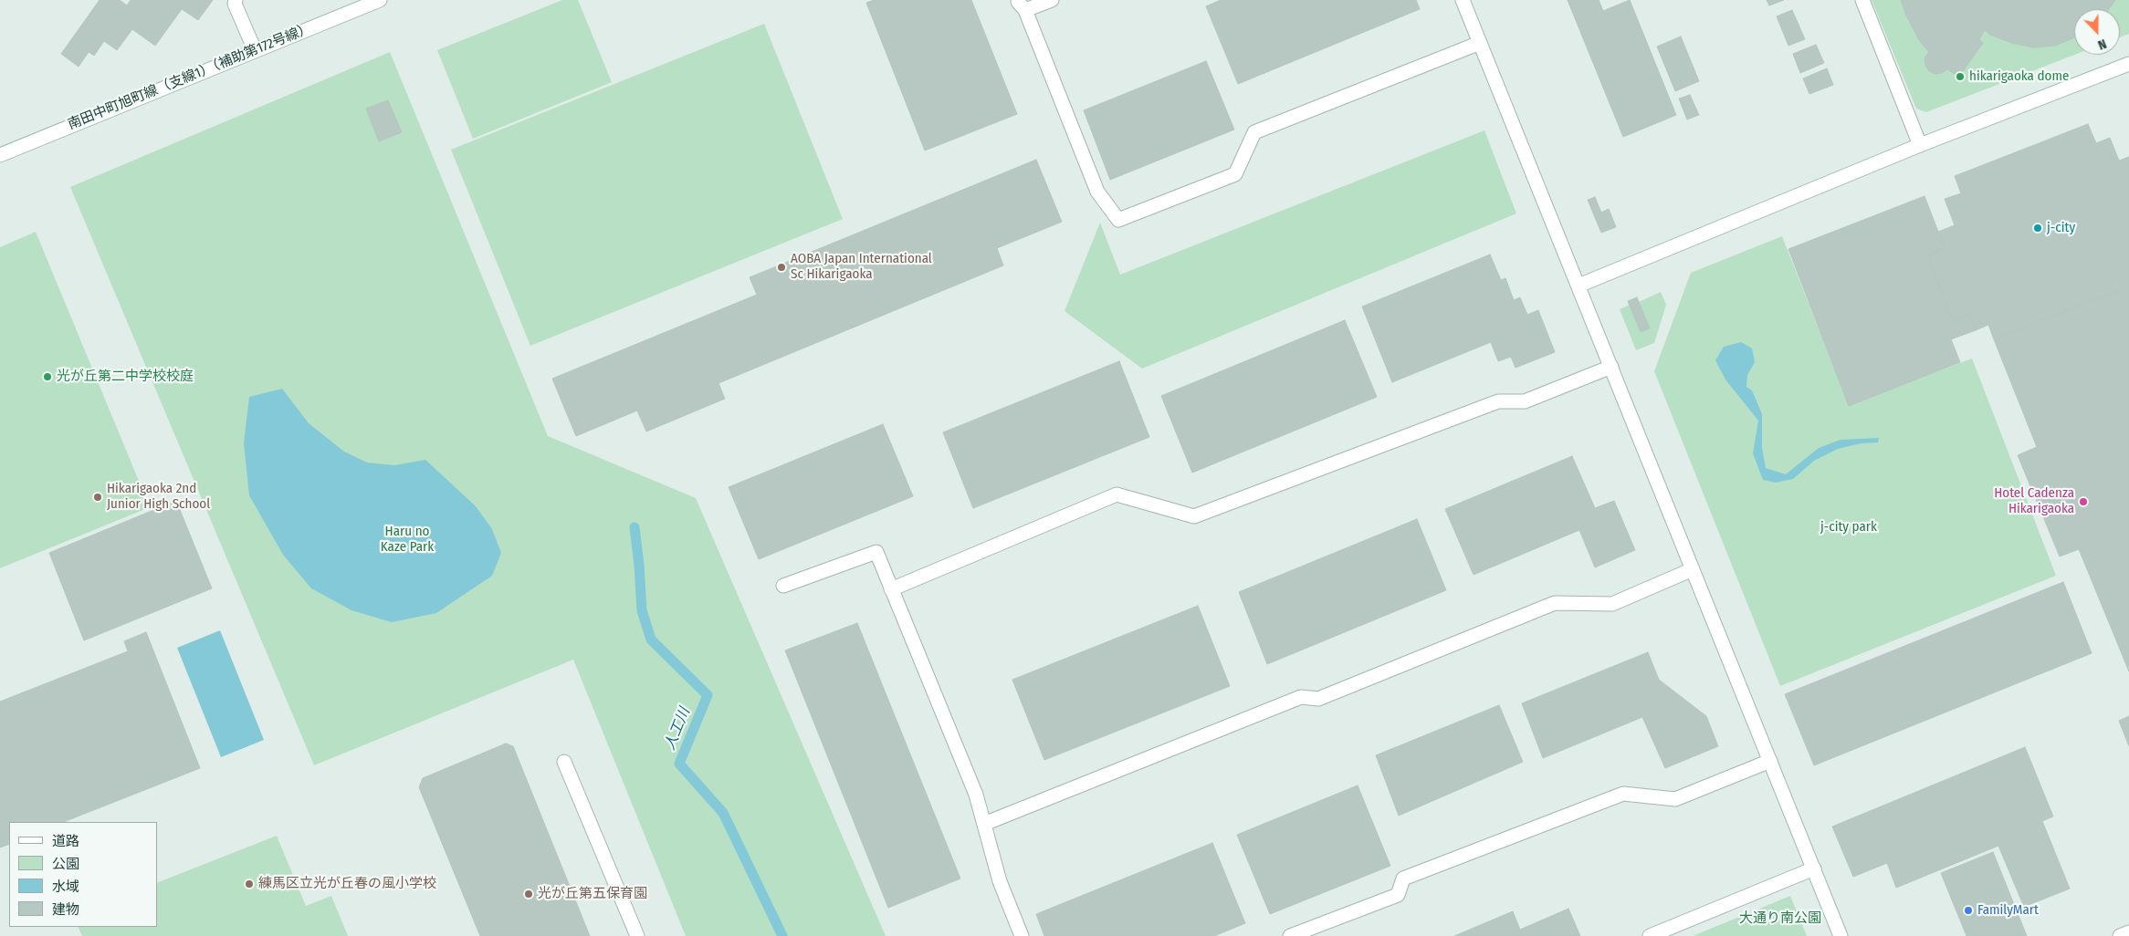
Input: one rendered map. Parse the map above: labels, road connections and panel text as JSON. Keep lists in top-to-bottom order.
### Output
{
  "streets": {
    "street": ["南田中町旭町線（支線1）（補助第172号線）"]
  },
  "water": ["人工川"],
  "parks": ["j-city park", "Haru no Kaze Park", "大通り南公園"],
  "places": [
    "hikarigaoka dome",
    "j-city",
    "AOBA Japan International Sc Hikarigaoka",
    "光が丘第二中学校校庭",
    "Hikarigaoka 2nd Junior High School",
    "Hotel Cadenza Hikarigaoka",
    "練馬区立光が丘春の風小学校",
    "光が丘第五保育園",
    "FamilyMart"
  ],
  "legend": [
    "道路",
    "公園",
    "水域",
    "建物"
  ],
  "north": "bottom"
}
